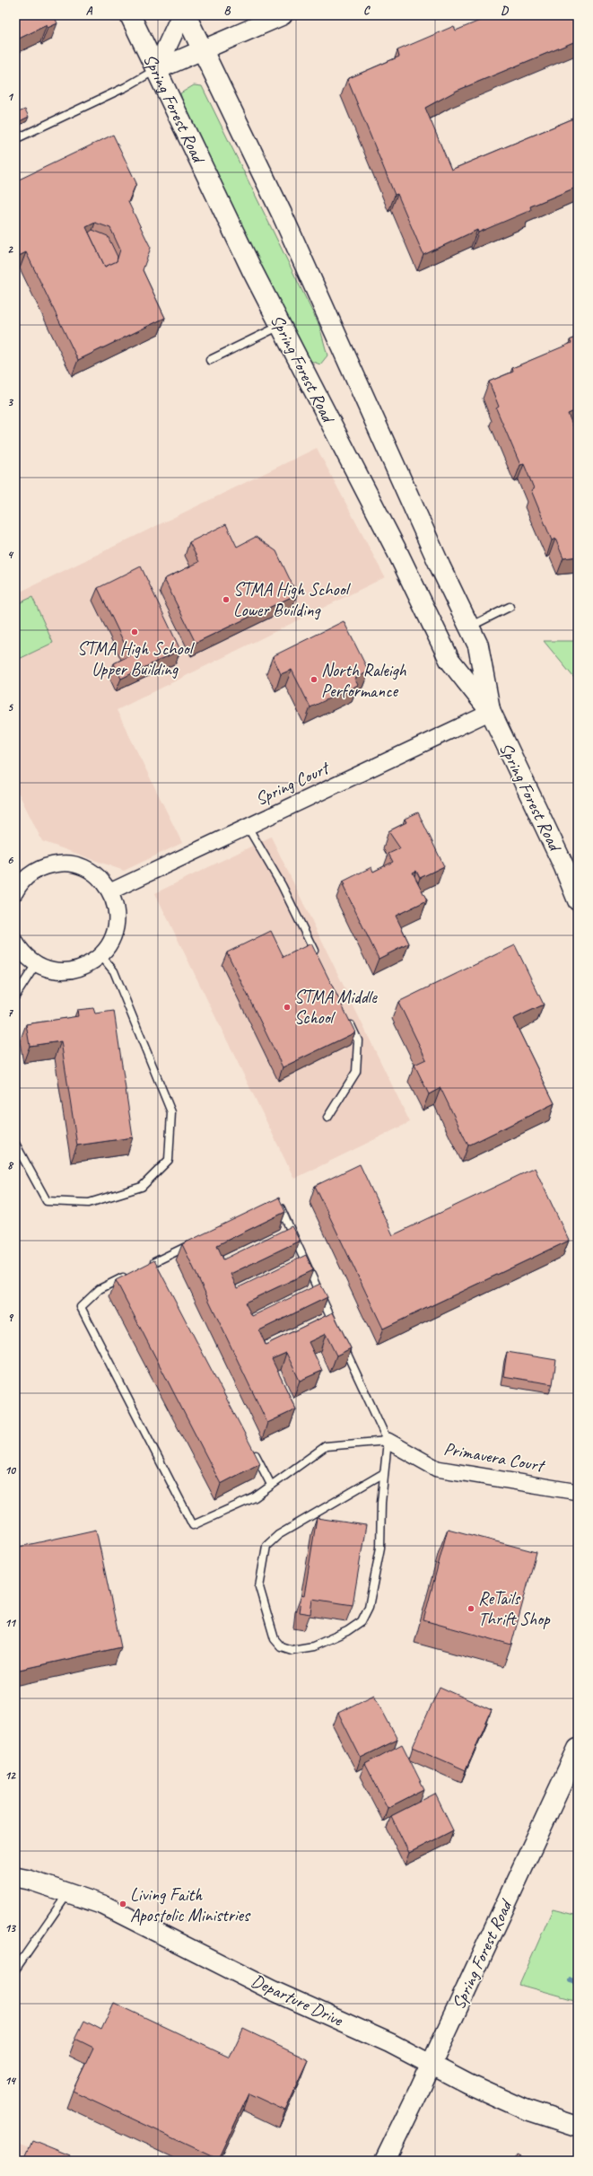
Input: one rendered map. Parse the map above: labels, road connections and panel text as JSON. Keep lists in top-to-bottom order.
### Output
{
  "streets": {
    "main road": ["Spring Forest Road"],
    "street": ["Spring Court", "Primavera Court", "Departure Drive"]
  },
  "crossings": [
    ["Spring Forest Road", "Spring Court"],
    ["Spring Forest Road", "Departure Drive"]
  ],
  "places": [
    "STMA High School Lower Building",
    "STMA High School Upper Building",
    "North Raleigh Performance",
    "STMA Middle School",
    "ReTails Thrift Shop",
    "Living Faith Apostolic Ministries"
  ],
  "grid": {
    "columns": [
      "A",
      "B",
      "C",
      "D"
    ],
    "rows": [
      "1",
      "2",
      "3",
      "4",
      "5",
      "6",
      "7",
      "8",
      "9",
      "10",
      "11",
      "12",
      "13",
      "14"
    ]
  }
}
